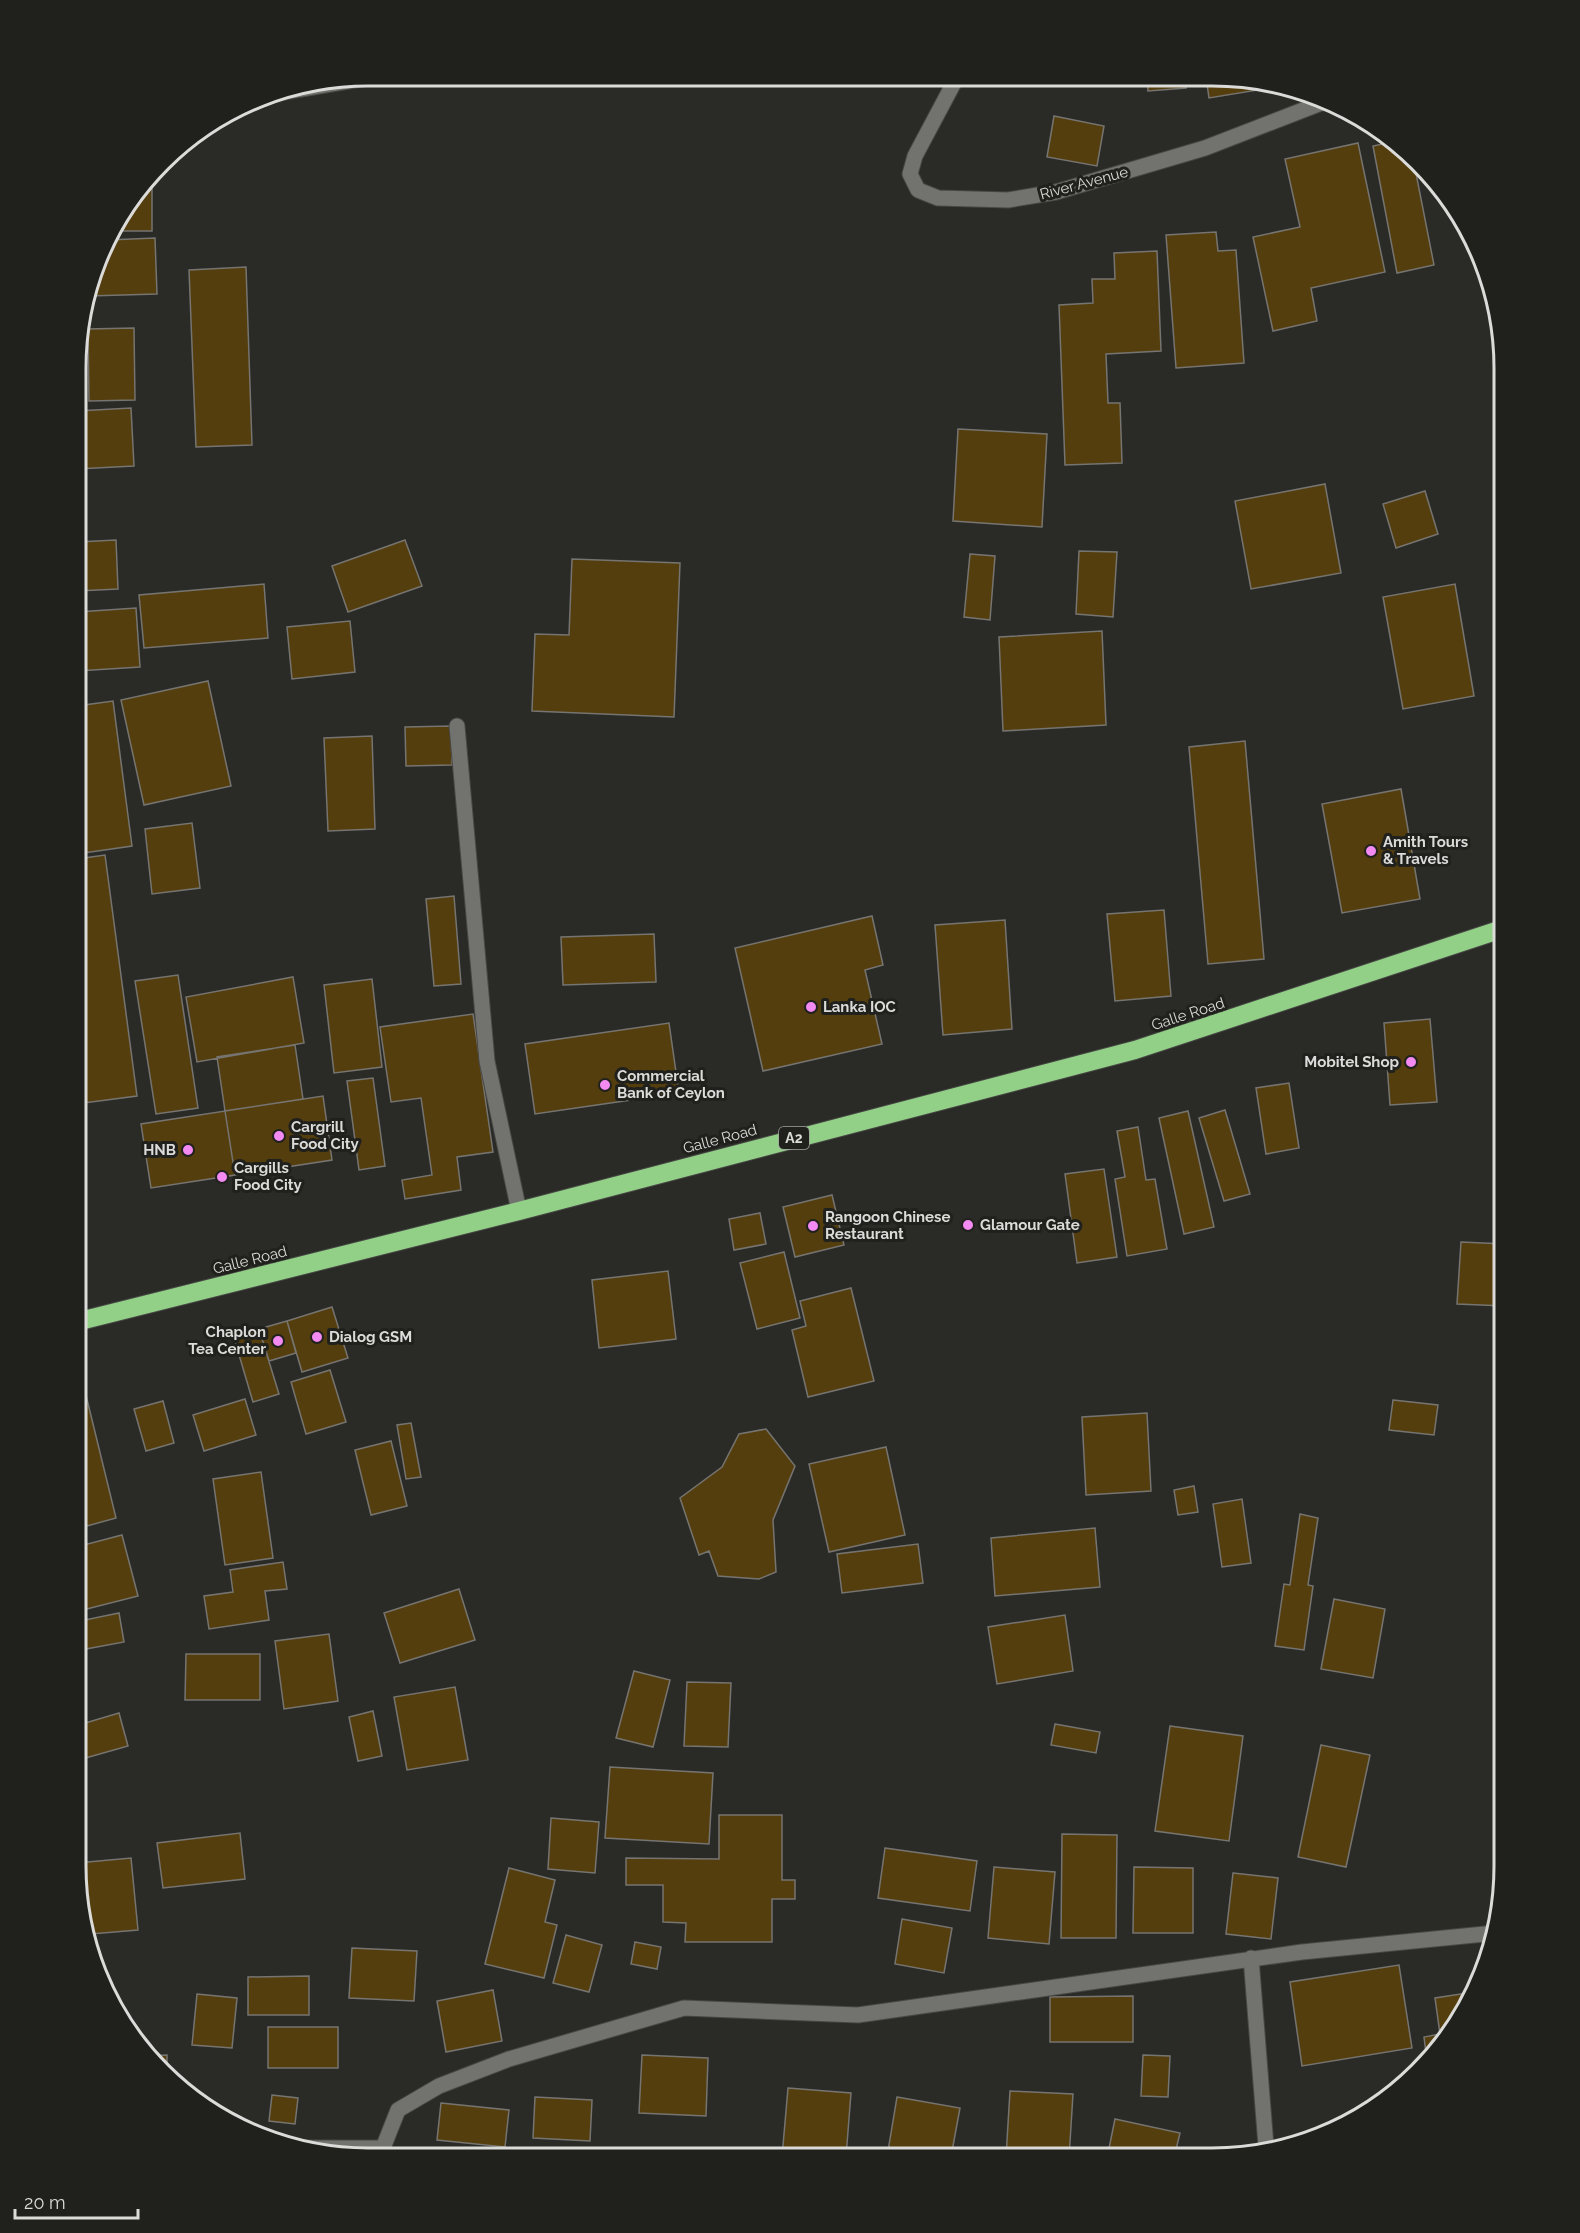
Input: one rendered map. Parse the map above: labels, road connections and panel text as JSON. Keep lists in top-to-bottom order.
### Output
{
  "streets": {
    "highway": ["Galle Road", "A2"],
    "street": ["River Avenue"]
  },
  "places": [
    "Amith Tours & Travels",
    "Lanka IOC",
    "Mobitel Shop",
    "Commercial Bank of Ceylon",
    "Cargrill Food City",
    "HNB",
    "Cargills Food City",
    "Glamour Gate",
    "Rangoon Chinese Restaurant",
    "Dialog GSM",
    "Chaplon Tea Center"
  ],
  "scale_bar": "20 m"
}
